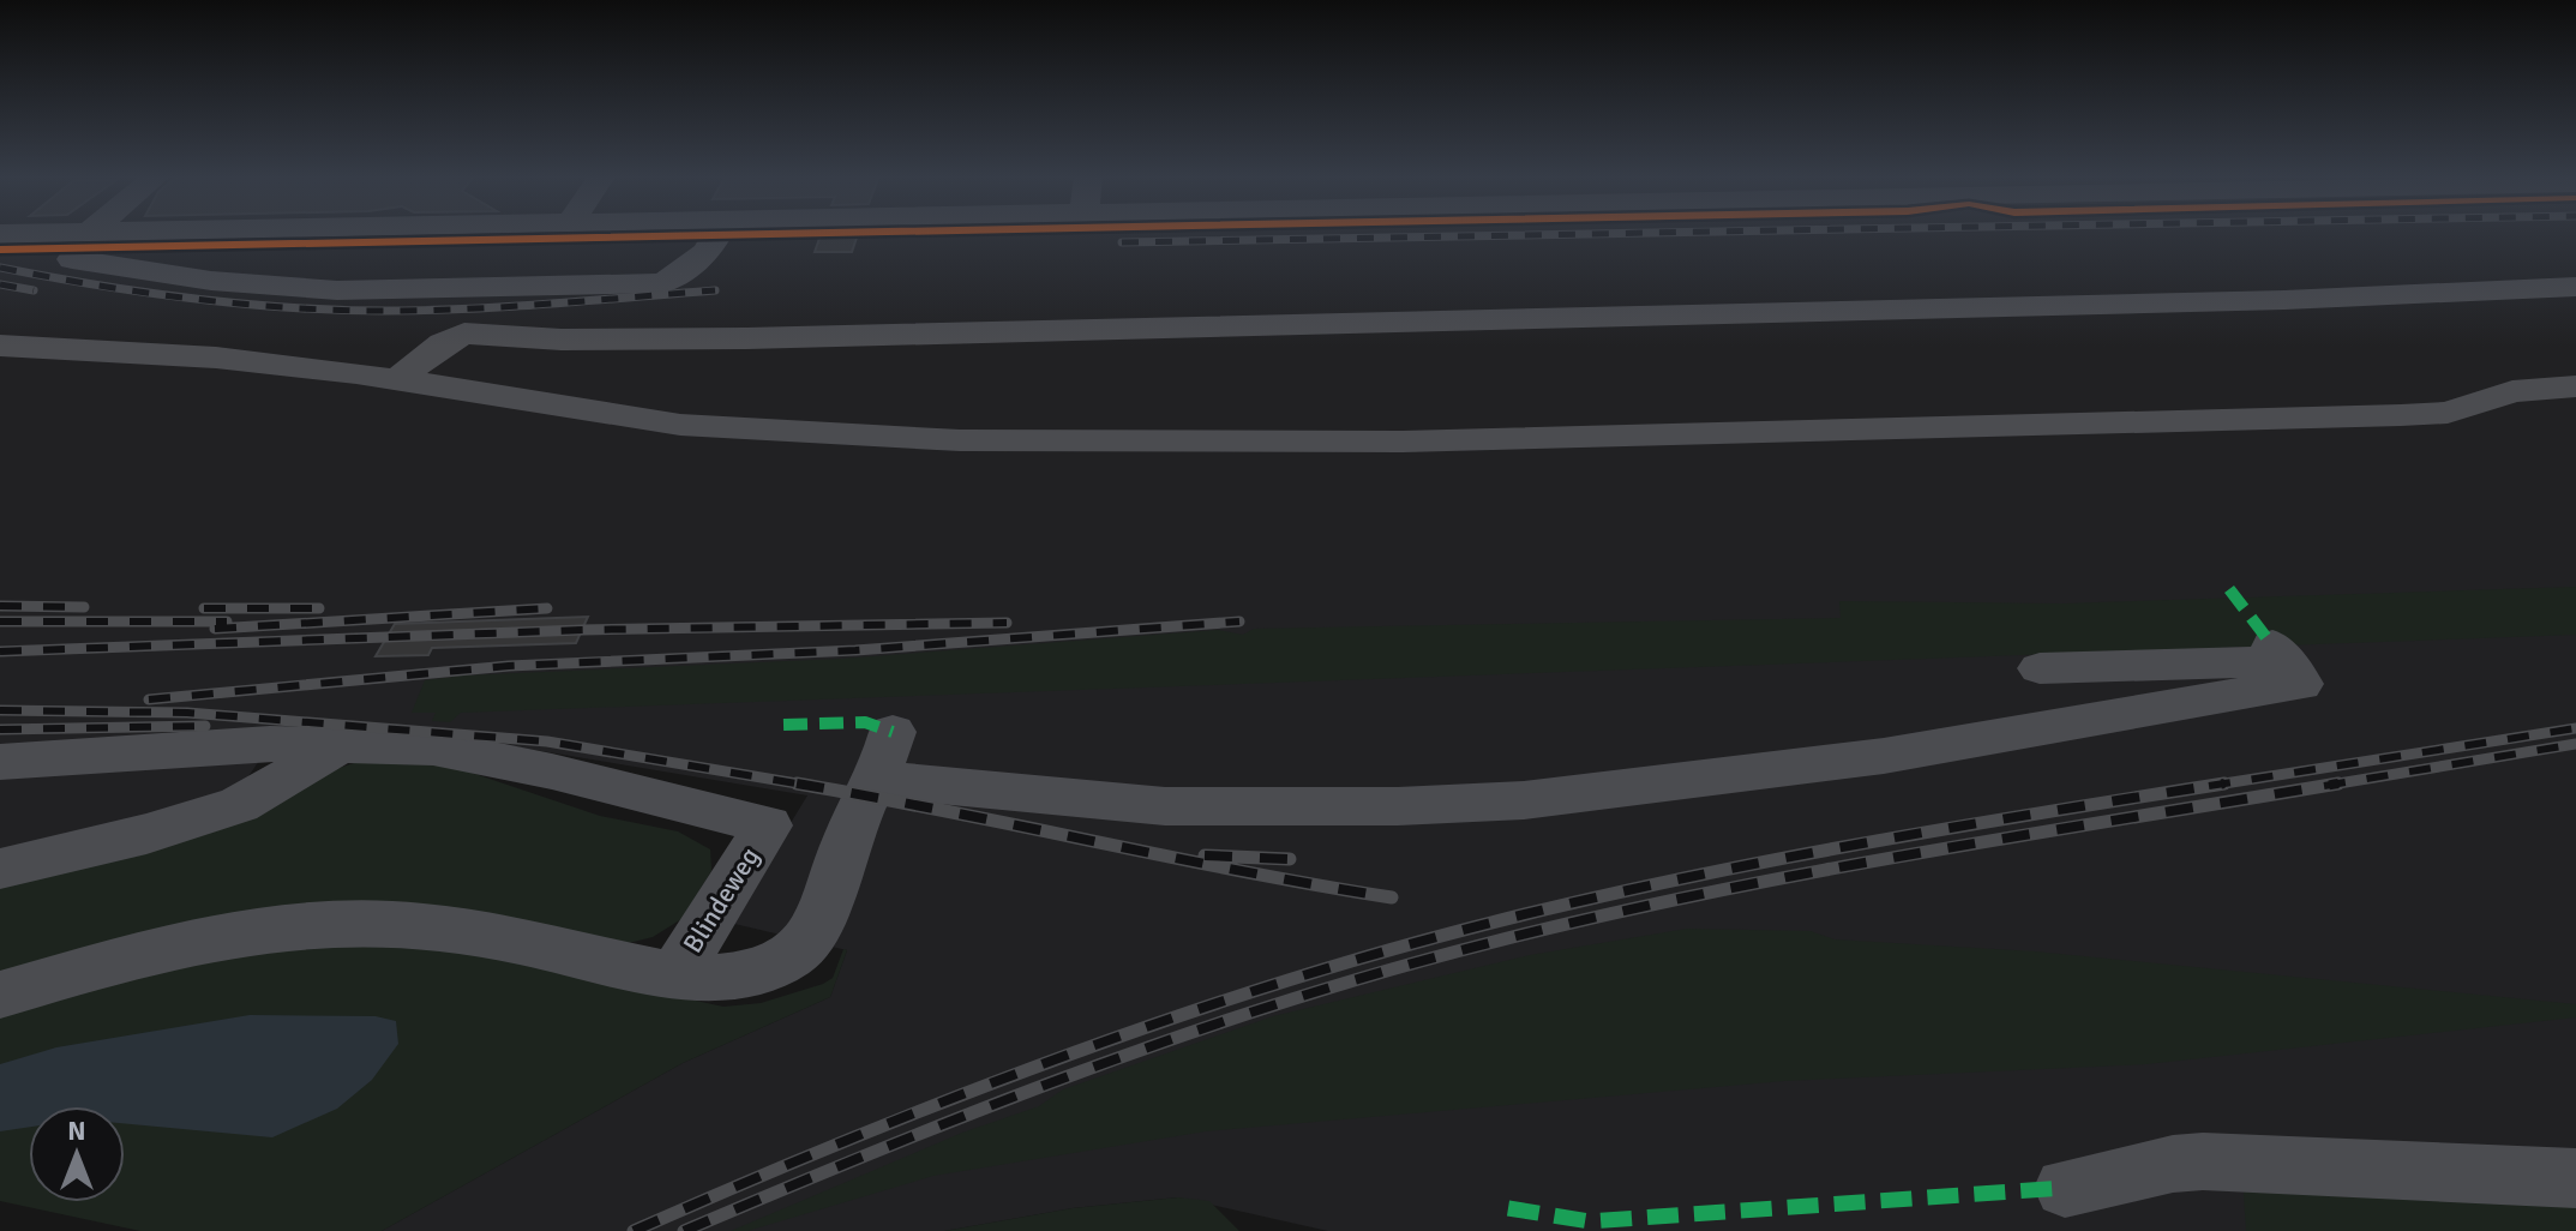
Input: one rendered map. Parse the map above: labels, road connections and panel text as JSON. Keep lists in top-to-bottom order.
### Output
{
  "streets": {
    "street": ["Blindeweg"]
  },
  "north": "top"
}
